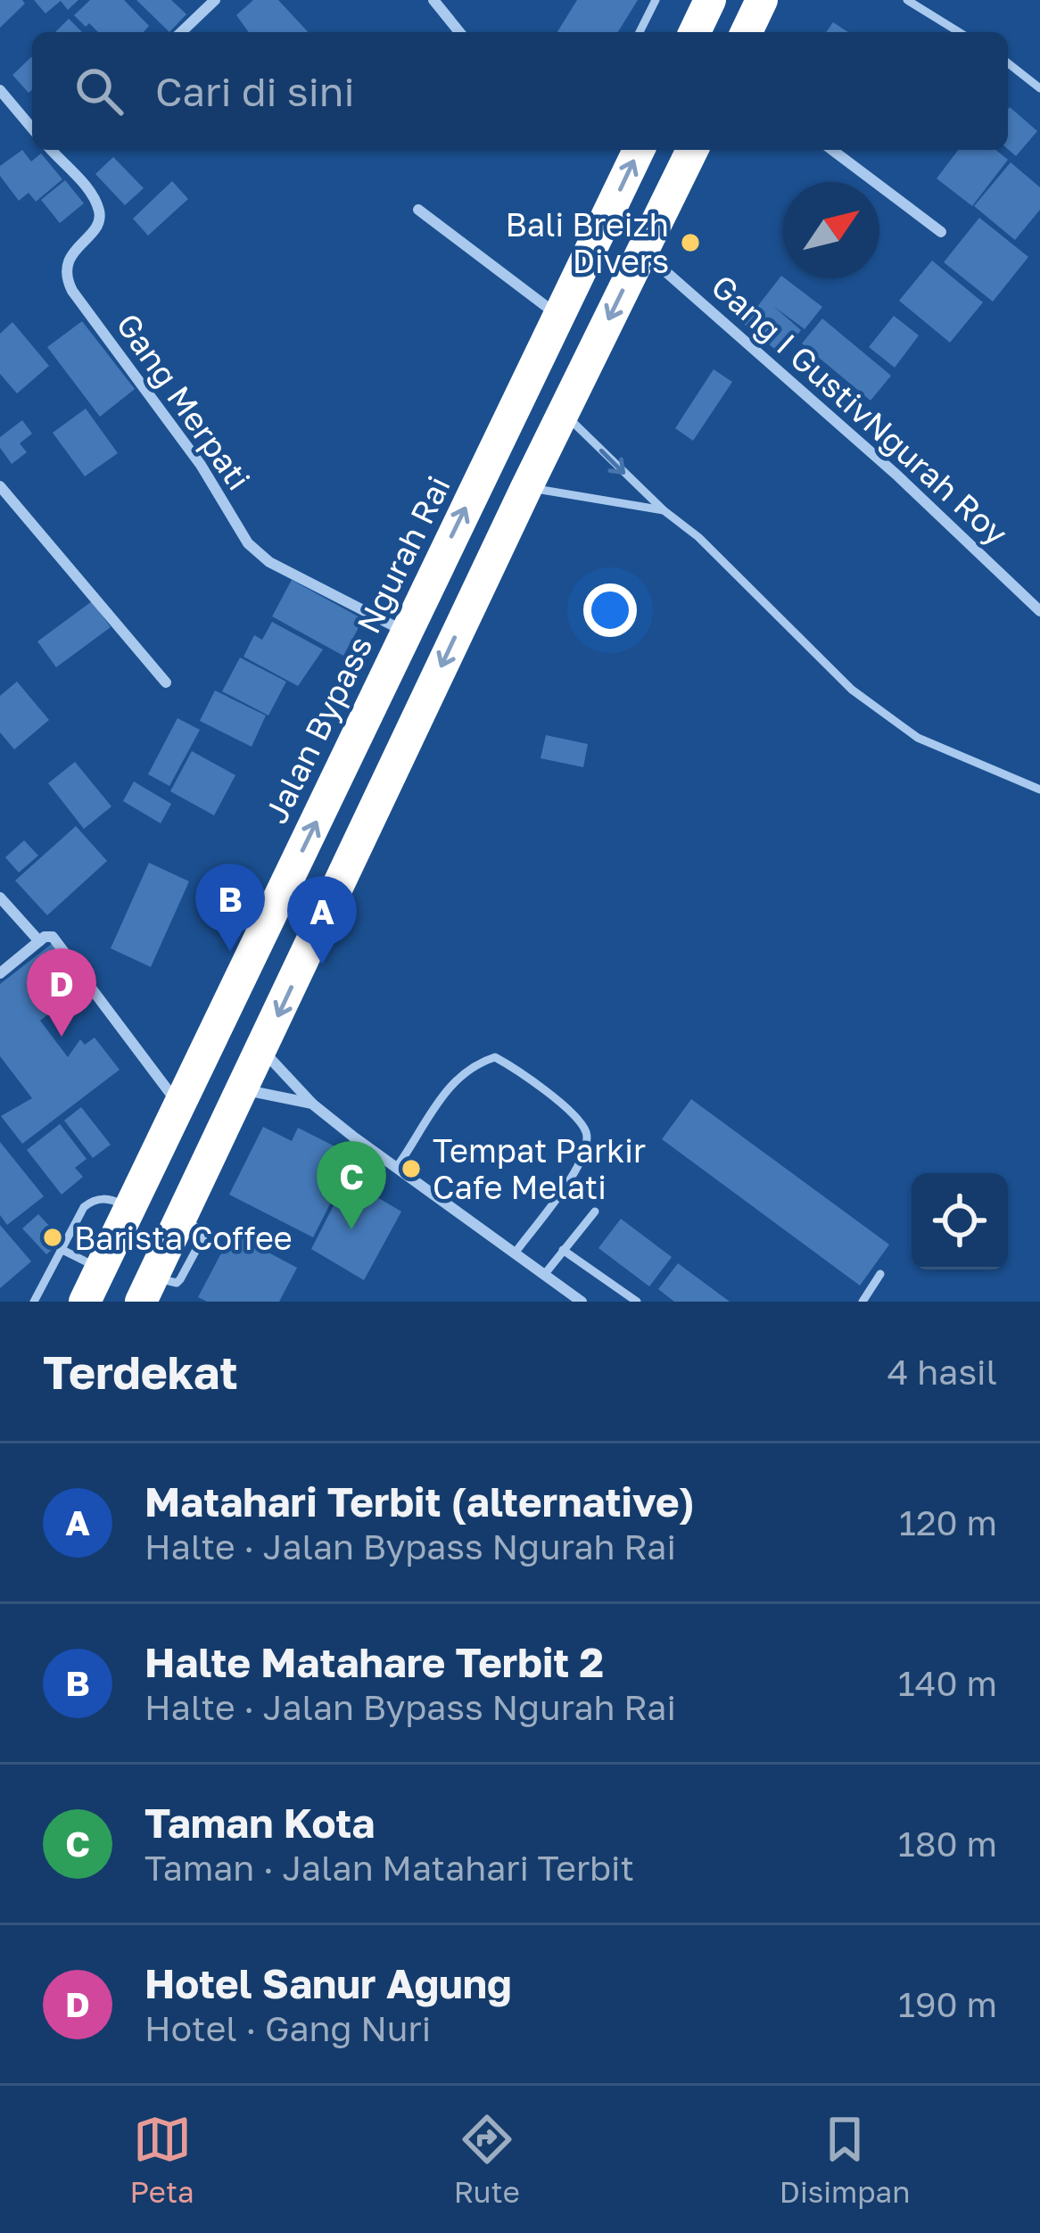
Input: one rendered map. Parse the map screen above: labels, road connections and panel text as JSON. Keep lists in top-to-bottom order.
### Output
{
  "streets": {
    "highway": ["Jalan Bypass Ngurah Rai"],
    "street": ["Gang Merpati", "Gang I GustivNgurah Roy"]
  },
  "crossings": [
    ["Gang Merpati", "Jalan Bypass Ngurah Rai"]
  ],
  "places": ["Bali Breizh Divers", "Tempat Parkir Cafe Melati", "Barista Coffee"],
  "north": "top right",
  "page": {
    "search": "Cari di sini",
    "pins": [
      "B",
      "A",
      "D",
      "C"
    ],
    "heading": ["Terdekat", "4 hasil"],
    "list": [
      {
        "mark": "A",
        "name": "Matahari Terbit (alternative)",
        "note": "Halte · Jalan Bypass Ngurah Rai",
        "value": "120 m"
      },
      {
        "mark": "B",
        "name": "Halte Matahare Terbit 2",
        "note": "Halte · Jalan Bypass Ngurah Rai",
        "value": "140 m"
      },
      {
        "mark": "C",
        "name": "Taman Kota",
        "note": "Taman · Jalan Matahari Terbit",
        "value": "180 m"
      },
      {
        "mark": "D",
        "name": "Hotel Sanur Agung",
        "note": "Hotel · Gang Nuri",
        "value": "190 m"
      }
    ],
    "nav": ["Peta", "Rute", "Disimpan"]
  }
}
